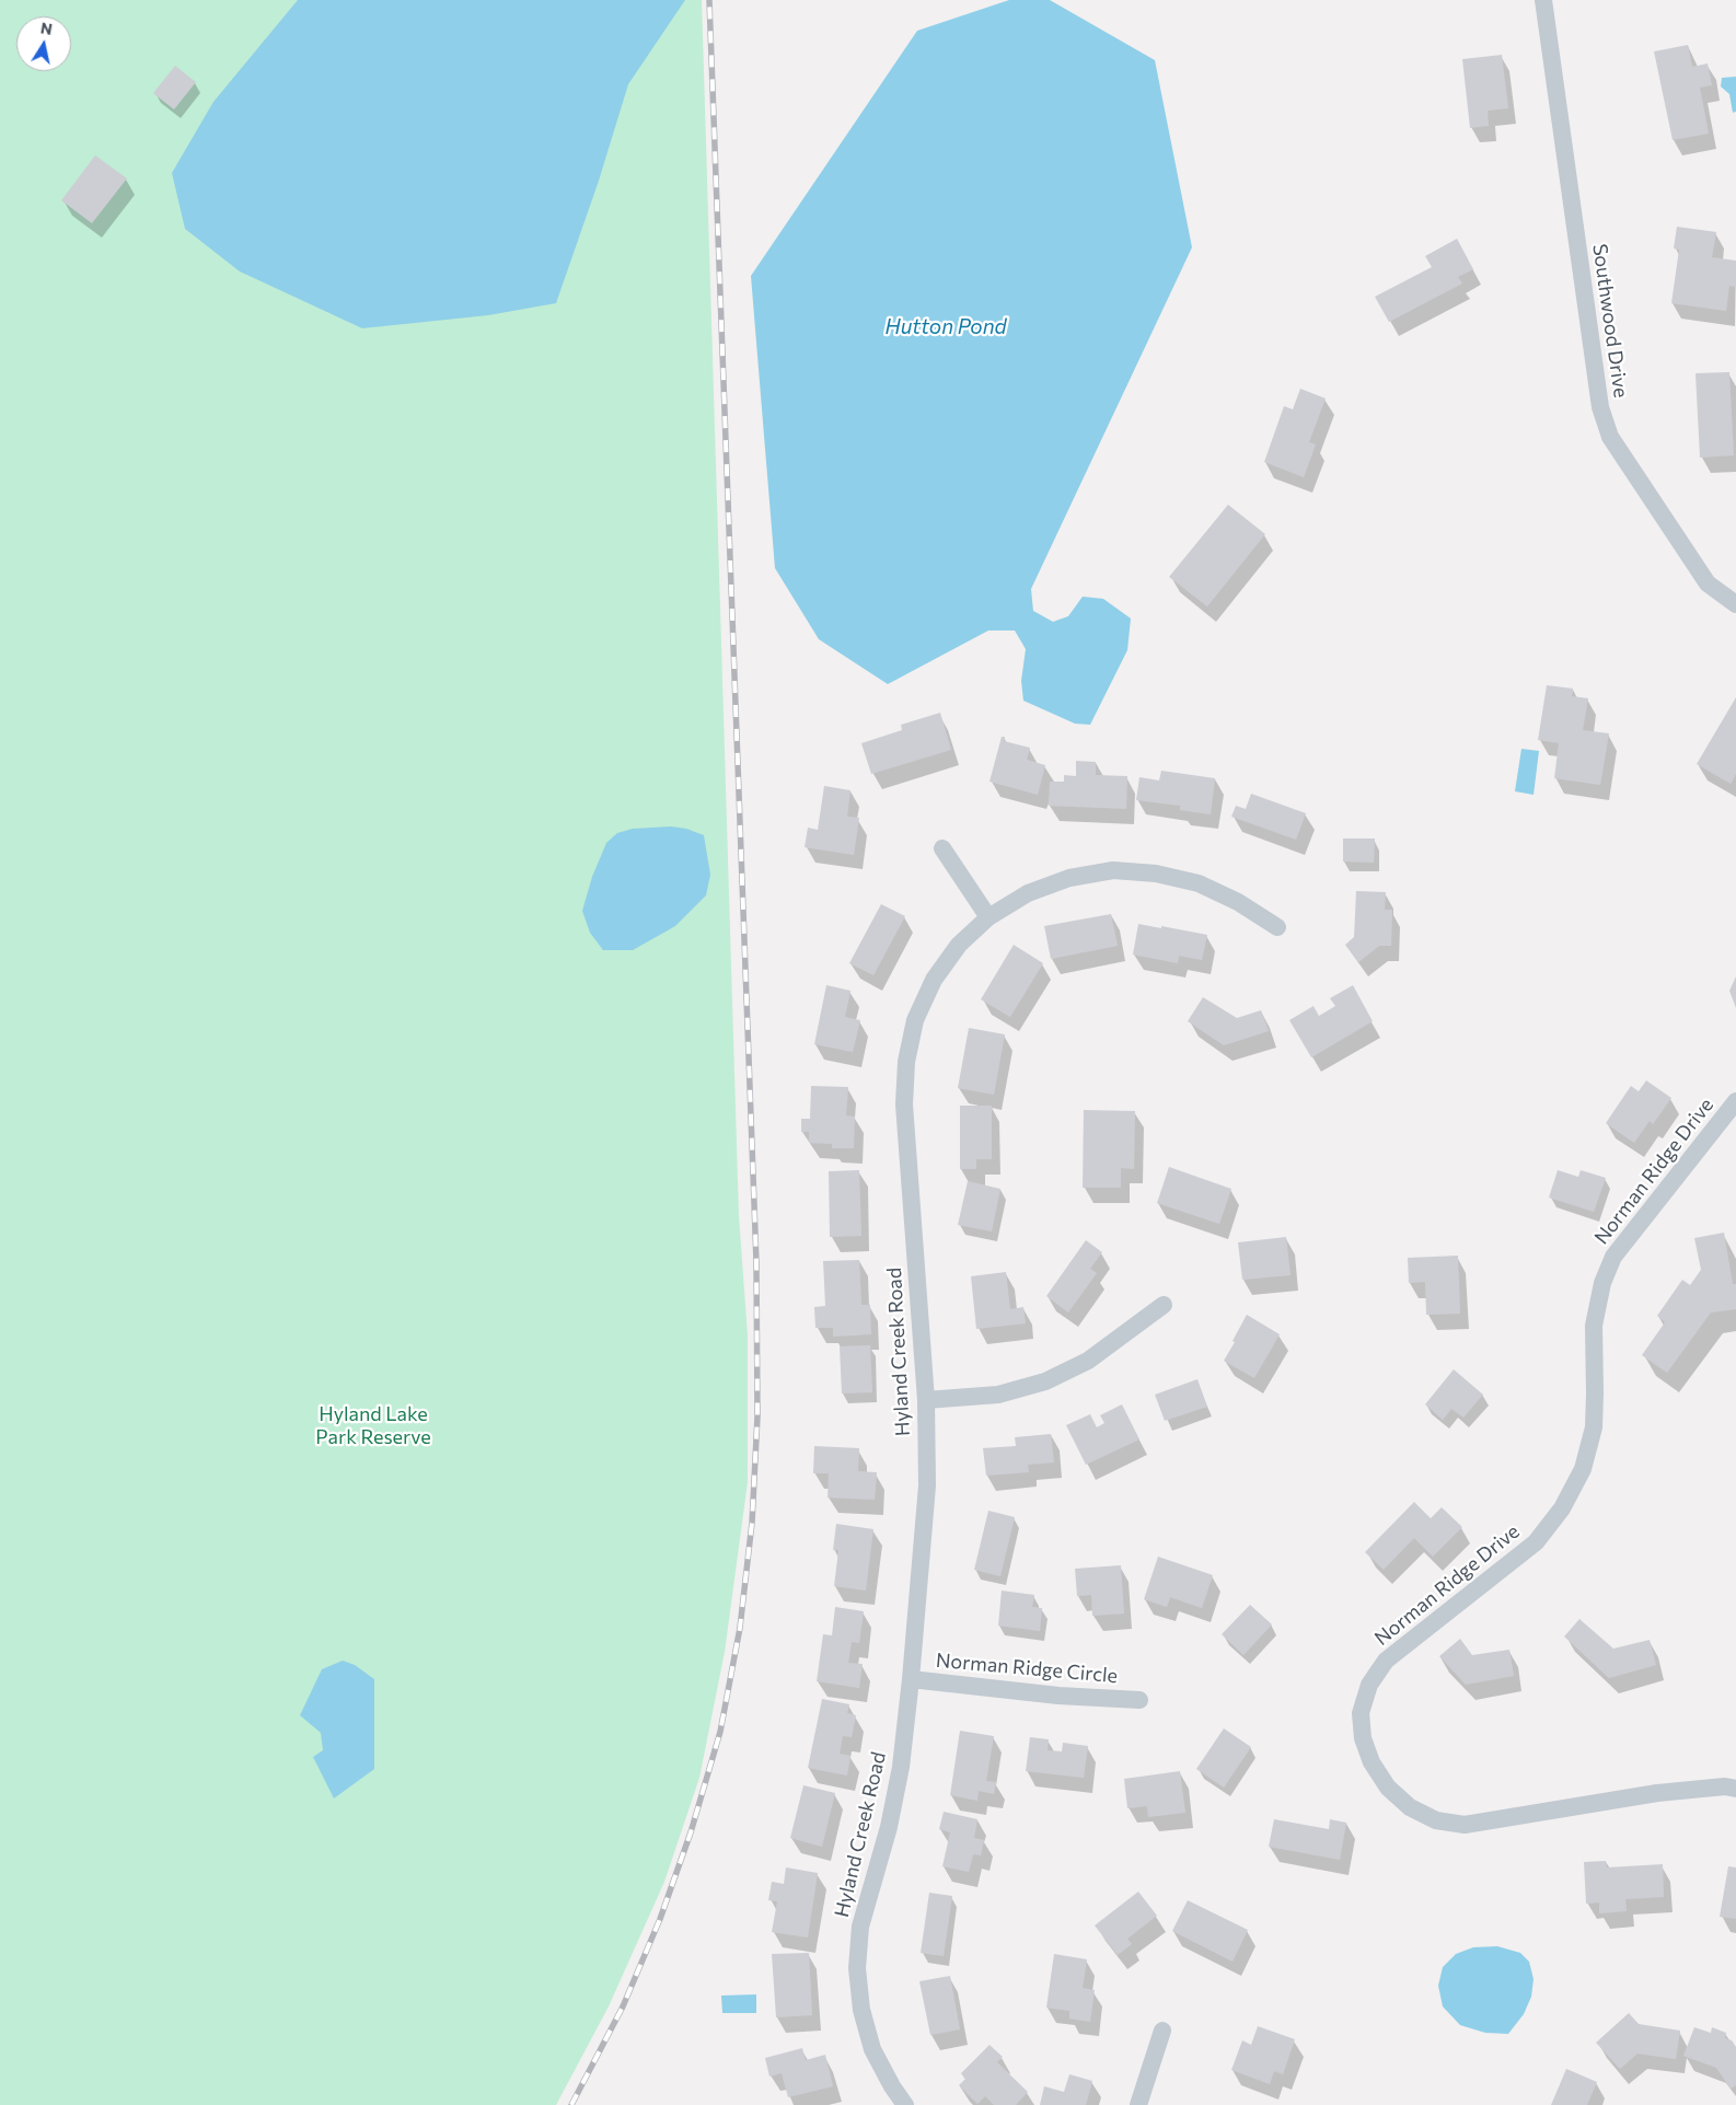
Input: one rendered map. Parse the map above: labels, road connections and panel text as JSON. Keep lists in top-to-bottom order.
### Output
{
  "streets": {
    "street": [
      "Southwood Drive",
      "Norman Ridge Drive",
      "Hyland Creek Road",
      "Norman Ridge Circle"
    ]
  },
  "crossings": [
    ["Hyland Creek Road", "Norman Ridge Circle"]
  ],
  "water": ["Hutton Pond"],
  "parks": ["Hyland Lake Park Reserve"],
  "north": "top"
}
